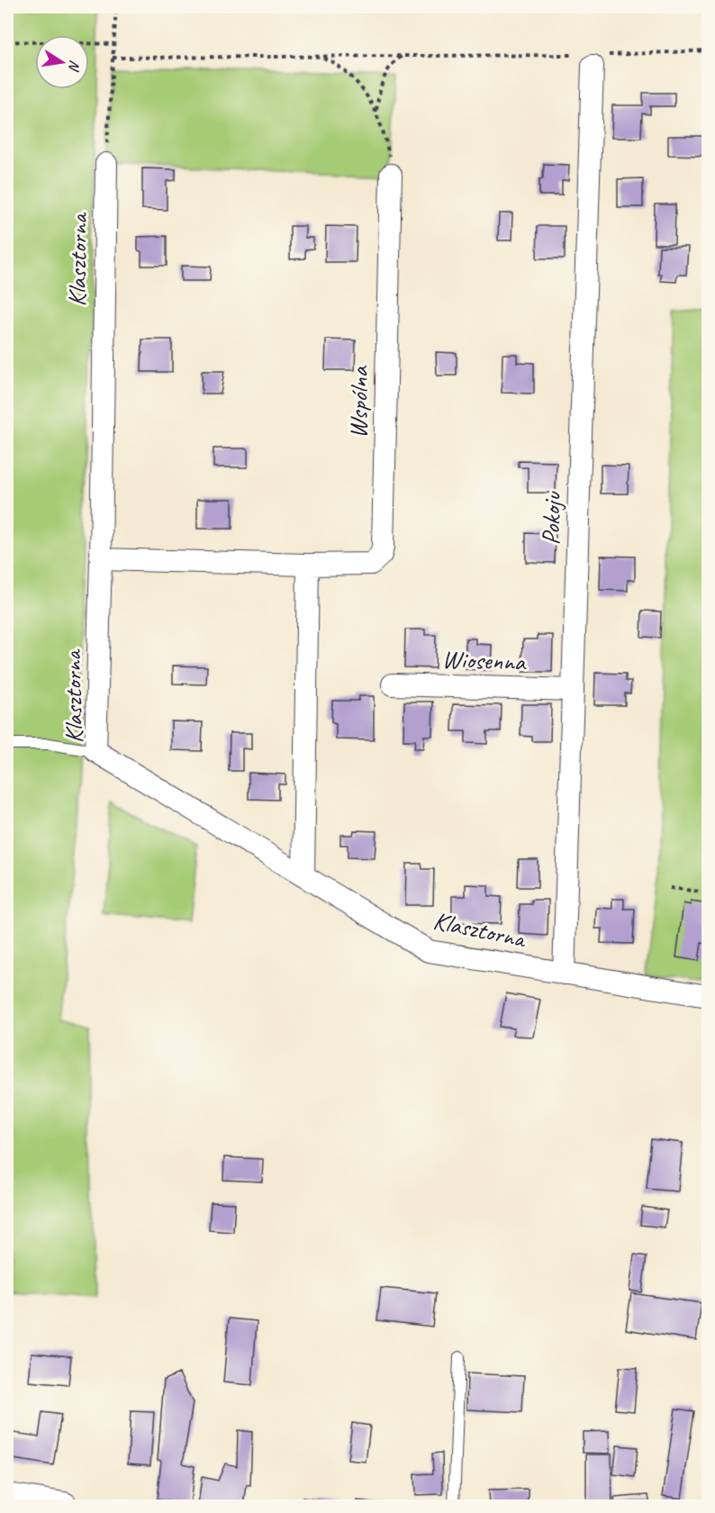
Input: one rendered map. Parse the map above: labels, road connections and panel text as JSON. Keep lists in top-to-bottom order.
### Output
{
  "streets": {
    "street": [
      "Klasztorna",
      "Wspólna",
      "Pokoju",
      "Wiosenna"
    ]
  },
  "crossings": [
    ["Klasztorna", "Wspólna"],
    ["Klasztorna", "Pokoju"],
    ["Pokoju", "Wiosenna"]
  ],
  "north": "right"
}
